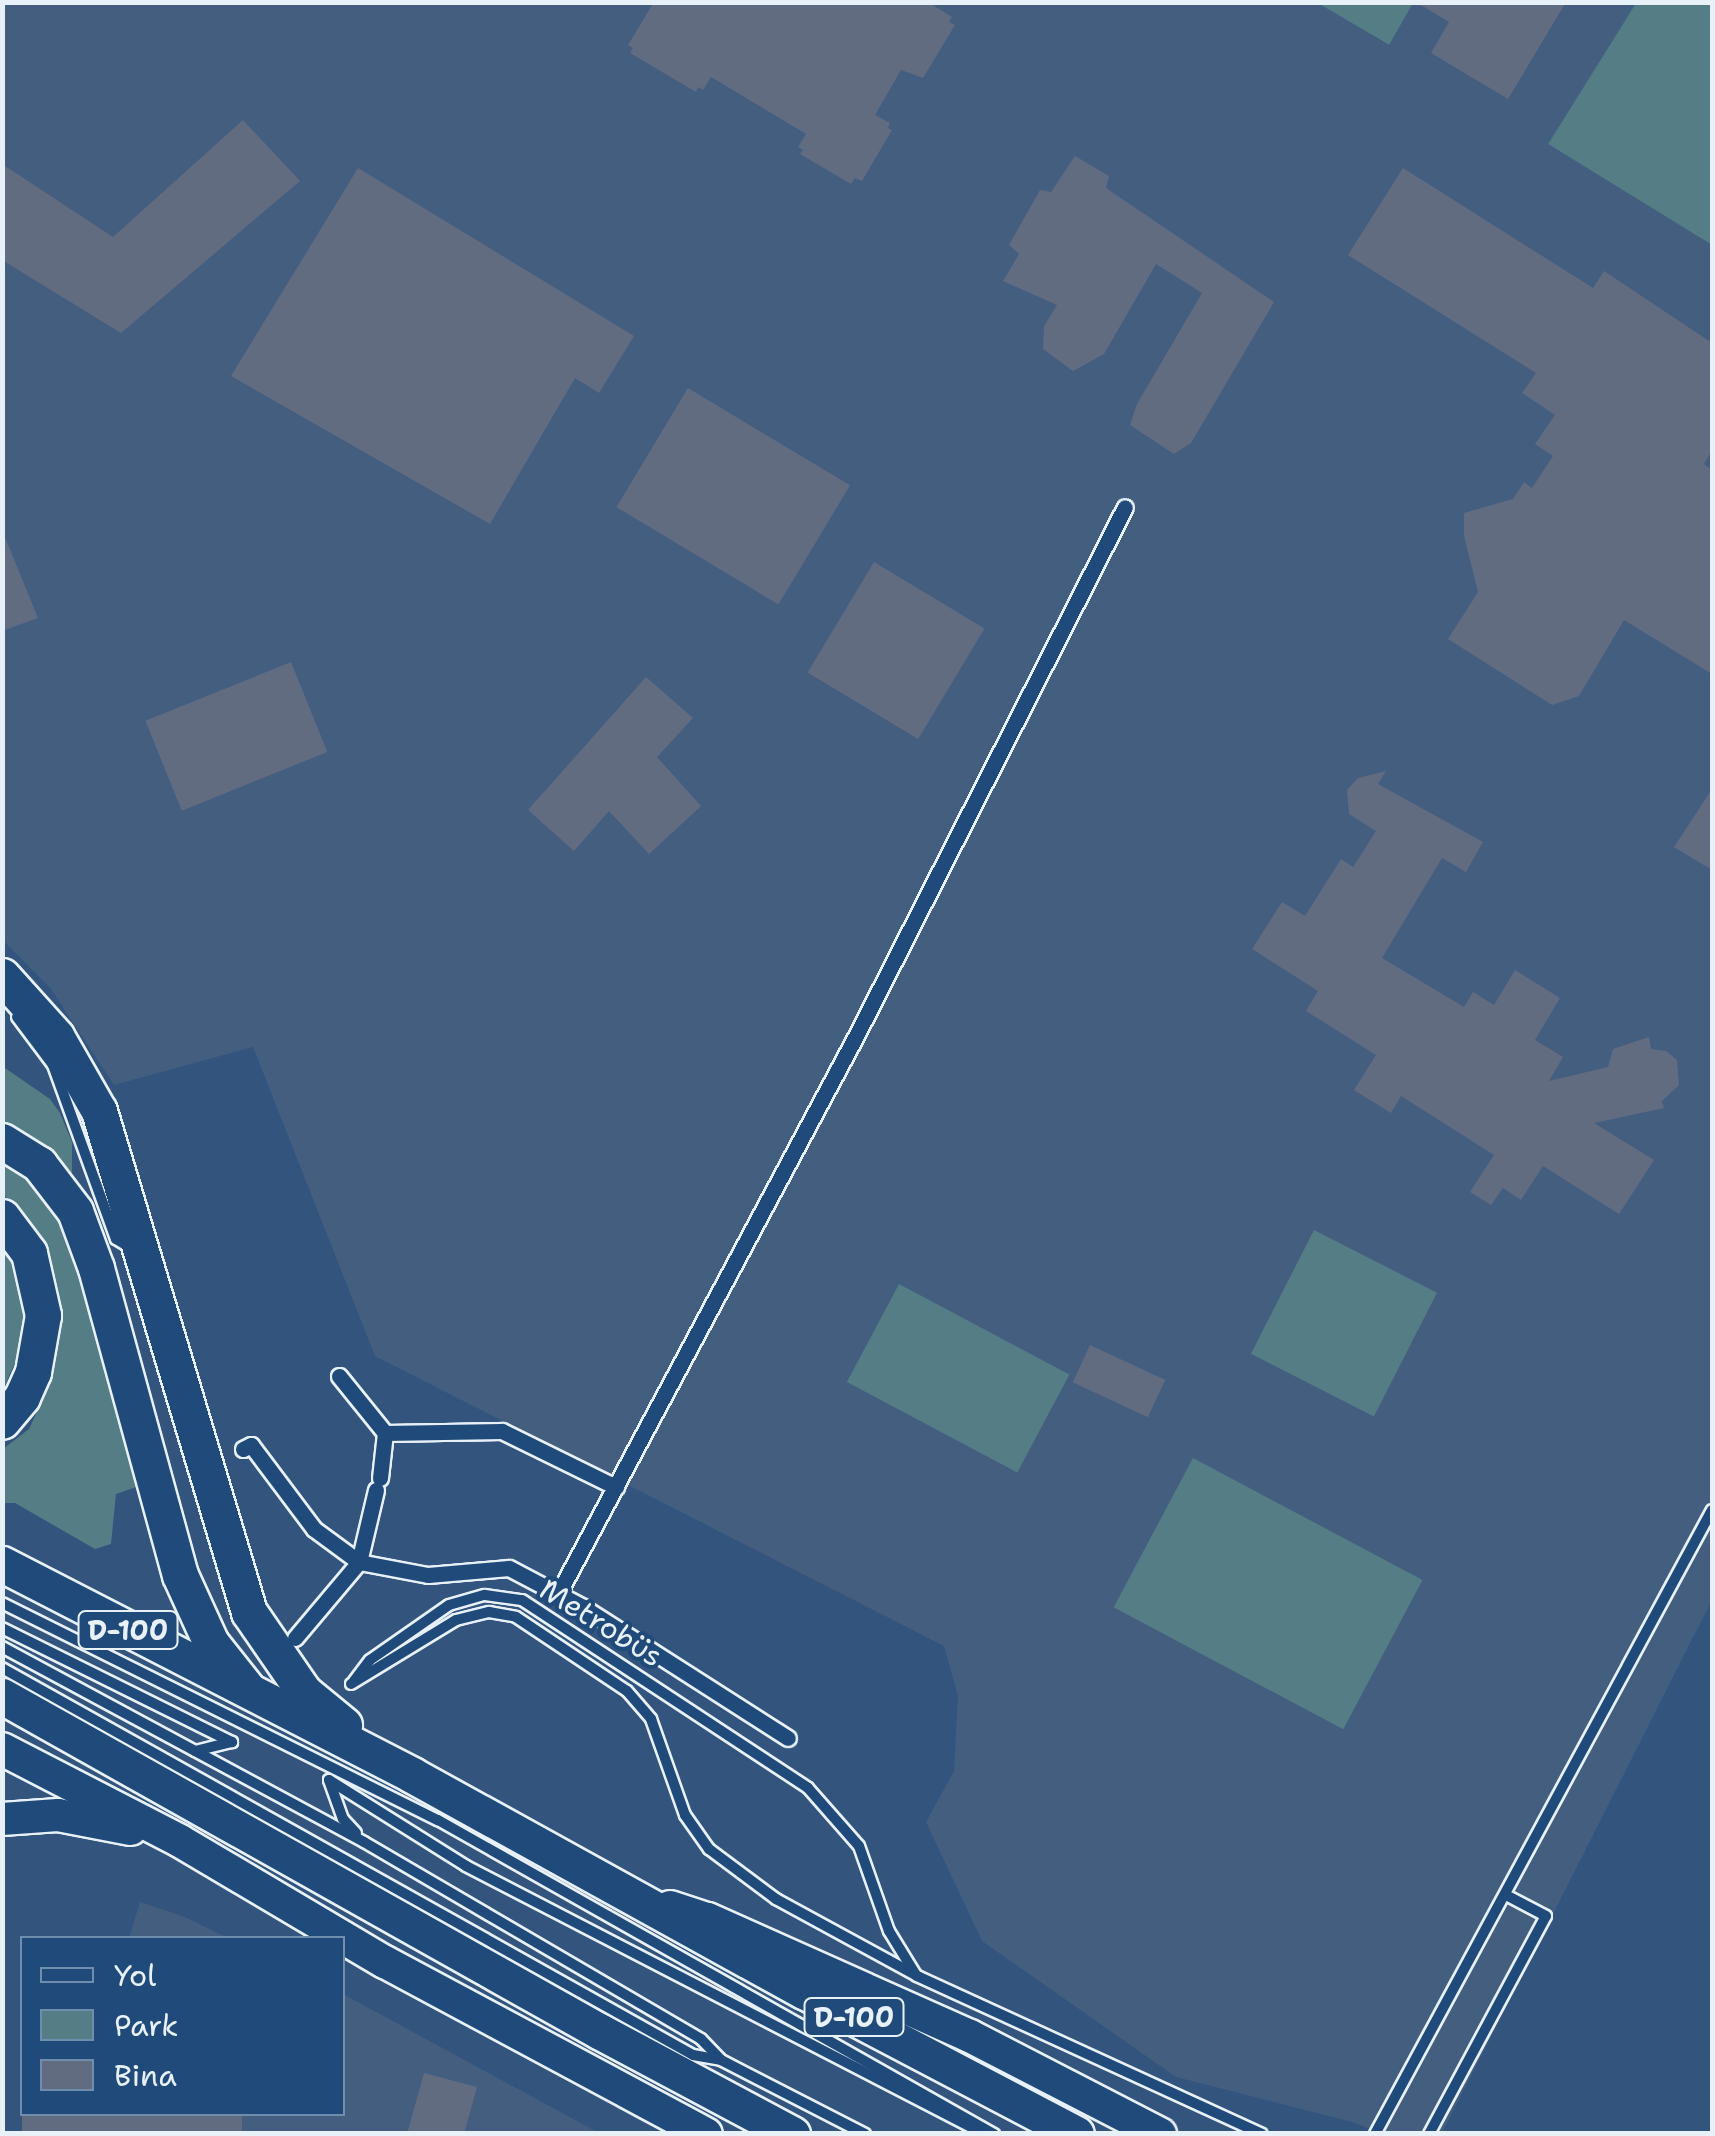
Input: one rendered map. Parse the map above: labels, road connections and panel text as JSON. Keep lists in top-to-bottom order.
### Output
{
  "streets": {
    "highway": ["D-100"],
    "lane": ["Metrobüs"]
  },
  "legend": ["Yol", "Park", "Bina"]
}
